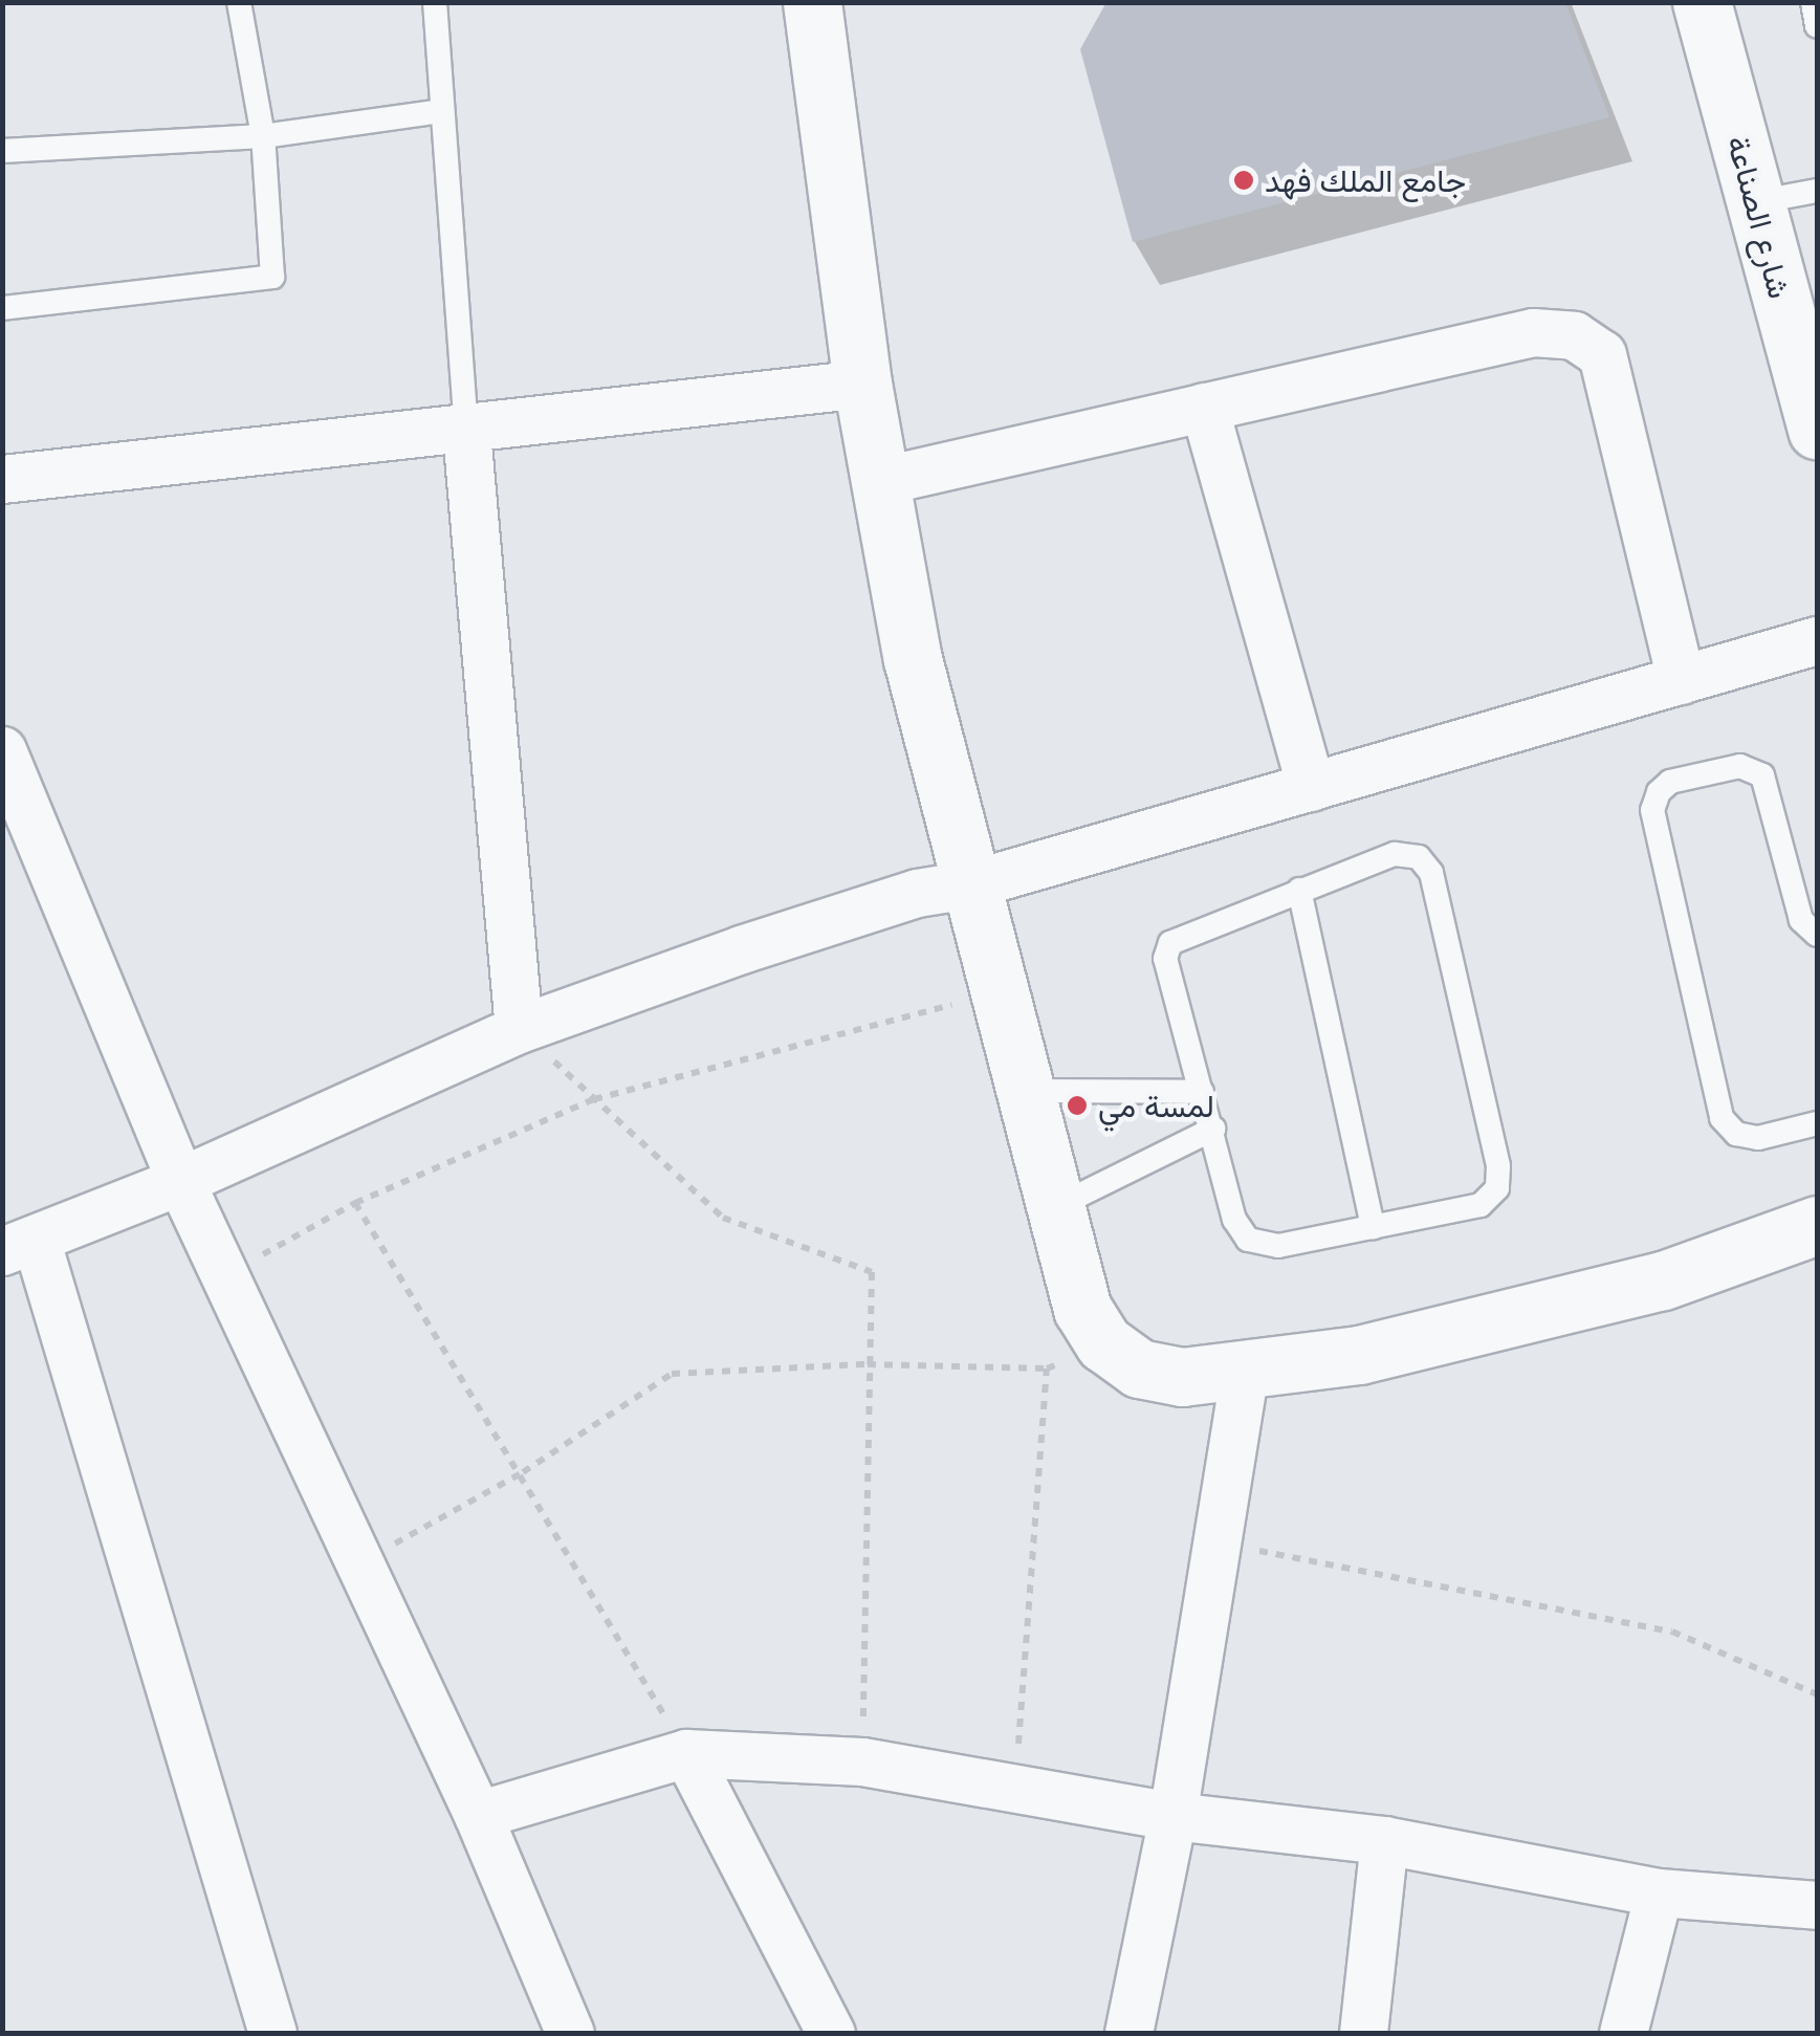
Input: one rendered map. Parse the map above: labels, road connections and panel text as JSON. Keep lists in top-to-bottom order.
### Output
{
  "streets": {
    "street": ["شارع الصناعة"]
  },
  "places": ["جامع الملك فهد", "لمسة مي"]
}
